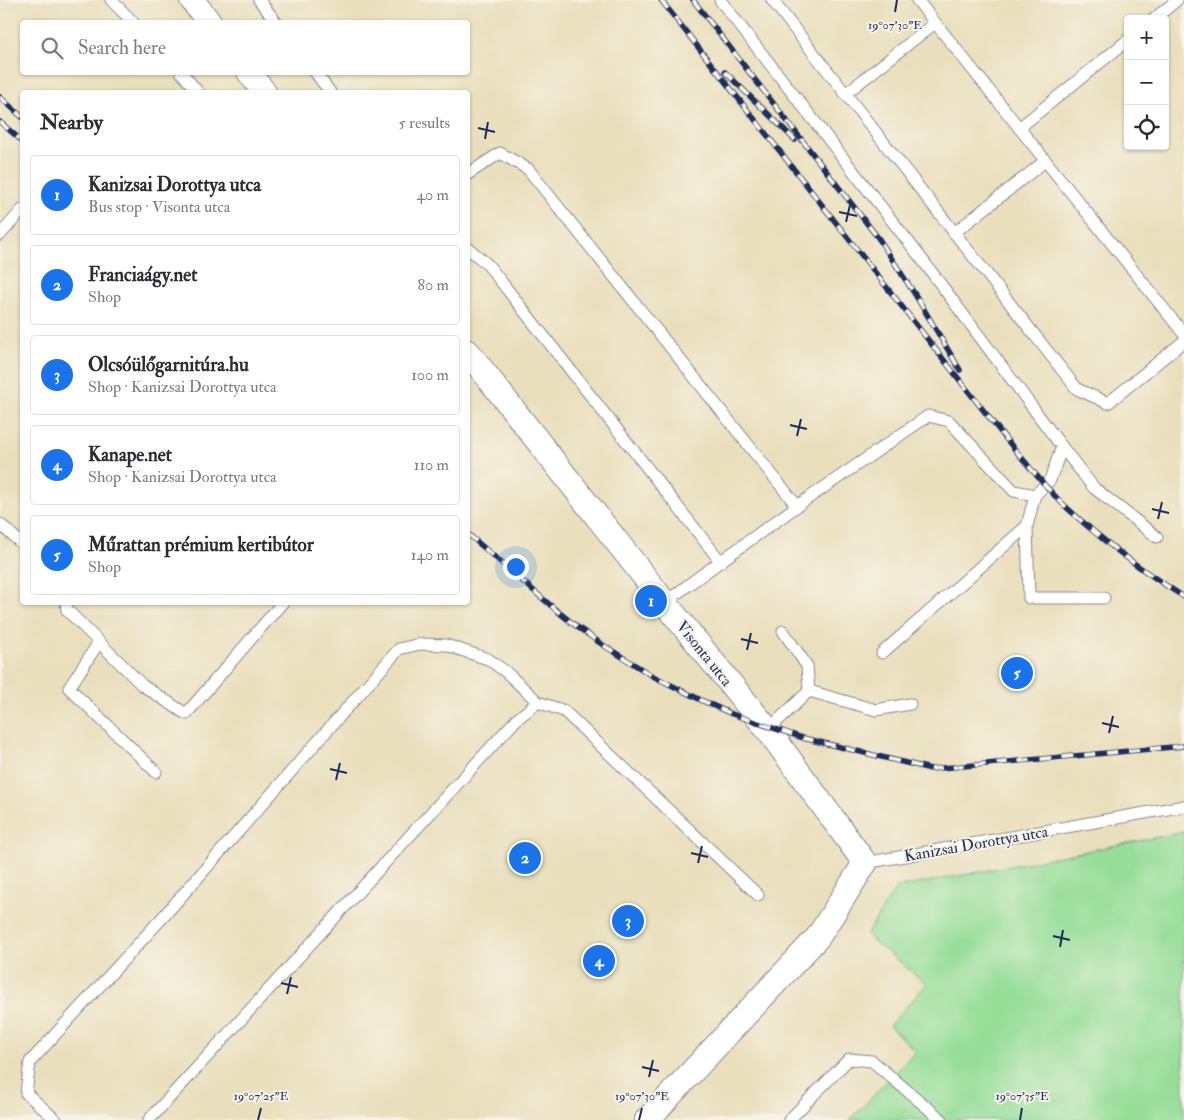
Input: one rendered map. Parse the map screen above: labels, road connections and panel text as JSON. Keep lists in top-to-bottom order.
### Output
{
  "streets": {
    "street": ["Visonta utca"],
    "lane": ["Kanizsai Dorottya utca"]
  },
  "crossings": [
    ["Visonta utca", "Kanizsai Dorottya utca"]
  ],
  "page": {
    "map_buttons": ["+", "−"],
    "search": "Search here",
    "heading": ["Nearby", "5 results"],
    "list": [
      {
        "mark": "1",
        "name": "Kanizsai Dorottya utca",
        "note": "Bus stop · Visonta utca",
        "value": "40 m"
      },
      {
        "mark": "2",
        "name": "Franciaágy.net",
        "note": "Shop",
        "value": "80 m"
      },
      {
        "mark": "3",
        "name": "Olcsóülőgarnitúra.hu",
        "note": "Shop · Kanizsai Dorottya utca",
        "value": "100 m"
      },
      {
        "mark": "4",
        "name": "Kanape.net",
        "note": "Shop · Kanizsai Dorottya utca",
        "value": "110 m"
      },
      {
        "mark": "5",
        "name": "Műrattan prémium kertibútor",
        "note": "Shop",
        "value": "140 m"
      }
    ],
    "pins": [
      "1",
      "5",
      "2",
      "3",
      "4"
    ]
  },
  "coordinates": ["19°07'30\"E", "19°07'25\"E", "19°07'35\"E"]
}
